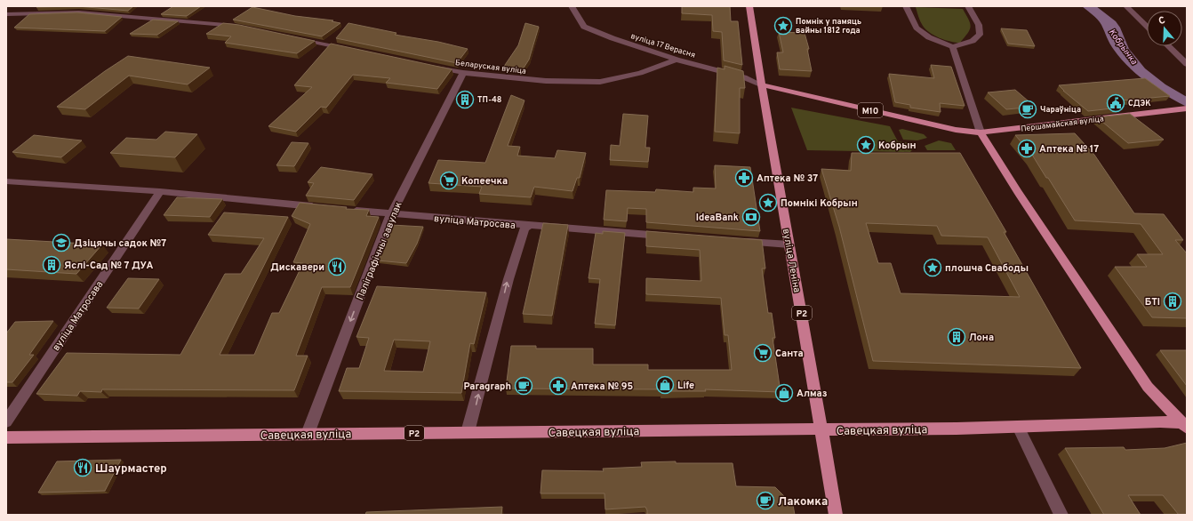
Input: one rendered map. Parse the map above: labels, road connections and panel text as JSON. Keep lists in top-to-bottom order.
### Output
{
  "streets": {
    "main road": [
      "М10",
      "Першамайская вуліца",
      "вуліца Леніна",
      "Р2",
      "Савецкая вуліца"
    ],
    "street": [
      "вуліца 17 Верасня",
      "Беларуская вуліца",
      "вуліца Матросава",
      "Паліграфічны завулак"
    ]
  },
  "crossings": [
    ["вуліца 17 Верасня", "Беларуская вуліца"],
    ["вуліца 17 Верасня", "М10"],
    ["вуліца 17 Верасня", "вуліца Леніна"],
    ["Беларуская вуліца", "Паліграфічны завулак"],
    ["М10", "Першамайская вуліца"],
    ["М10", "вуліца Леніна"],
    ["вуліца Матросава", "Паліграфічны завулак"],
    ["Паліграфічны завулак", "Савецкая вуліца"],
    ["вуліца Леніна", "Савецкая вуліца"]
  ],
  "one_way": ["Паліграфічны завулак"],
  "water": ["Кобрынка"],
  "places": {
    "place": [
      "Помнік у памяць вайны 1812 года",
      "Кобрын",
      "Помнікі Кобрын",
      "плошча Свабоды"
    ],
    "building": [
      "ТП-48",
      "Яслі-Сад № 7 ДУА",
      "БТІ",
      "Лона"
    ],
    "public building": ["СДЭК"],
    "cafe": ["Чараўніца", "Paragraph", "Лакомка"],
    "pharmacy": ["Аптека № 17", "Аптека № 37", "Аптека № 95"],
    "supermarket": ["Копеечка", "Санта"],
    "bank": ["IdeaBank"],
    "school or university": ["Дзіцячы садок №7"],
    "restaurant": ["Дискавери", "Шаурмастер"],
    "shop": ["Life", "Алмаз"]
  },
  "north": "top"
}
